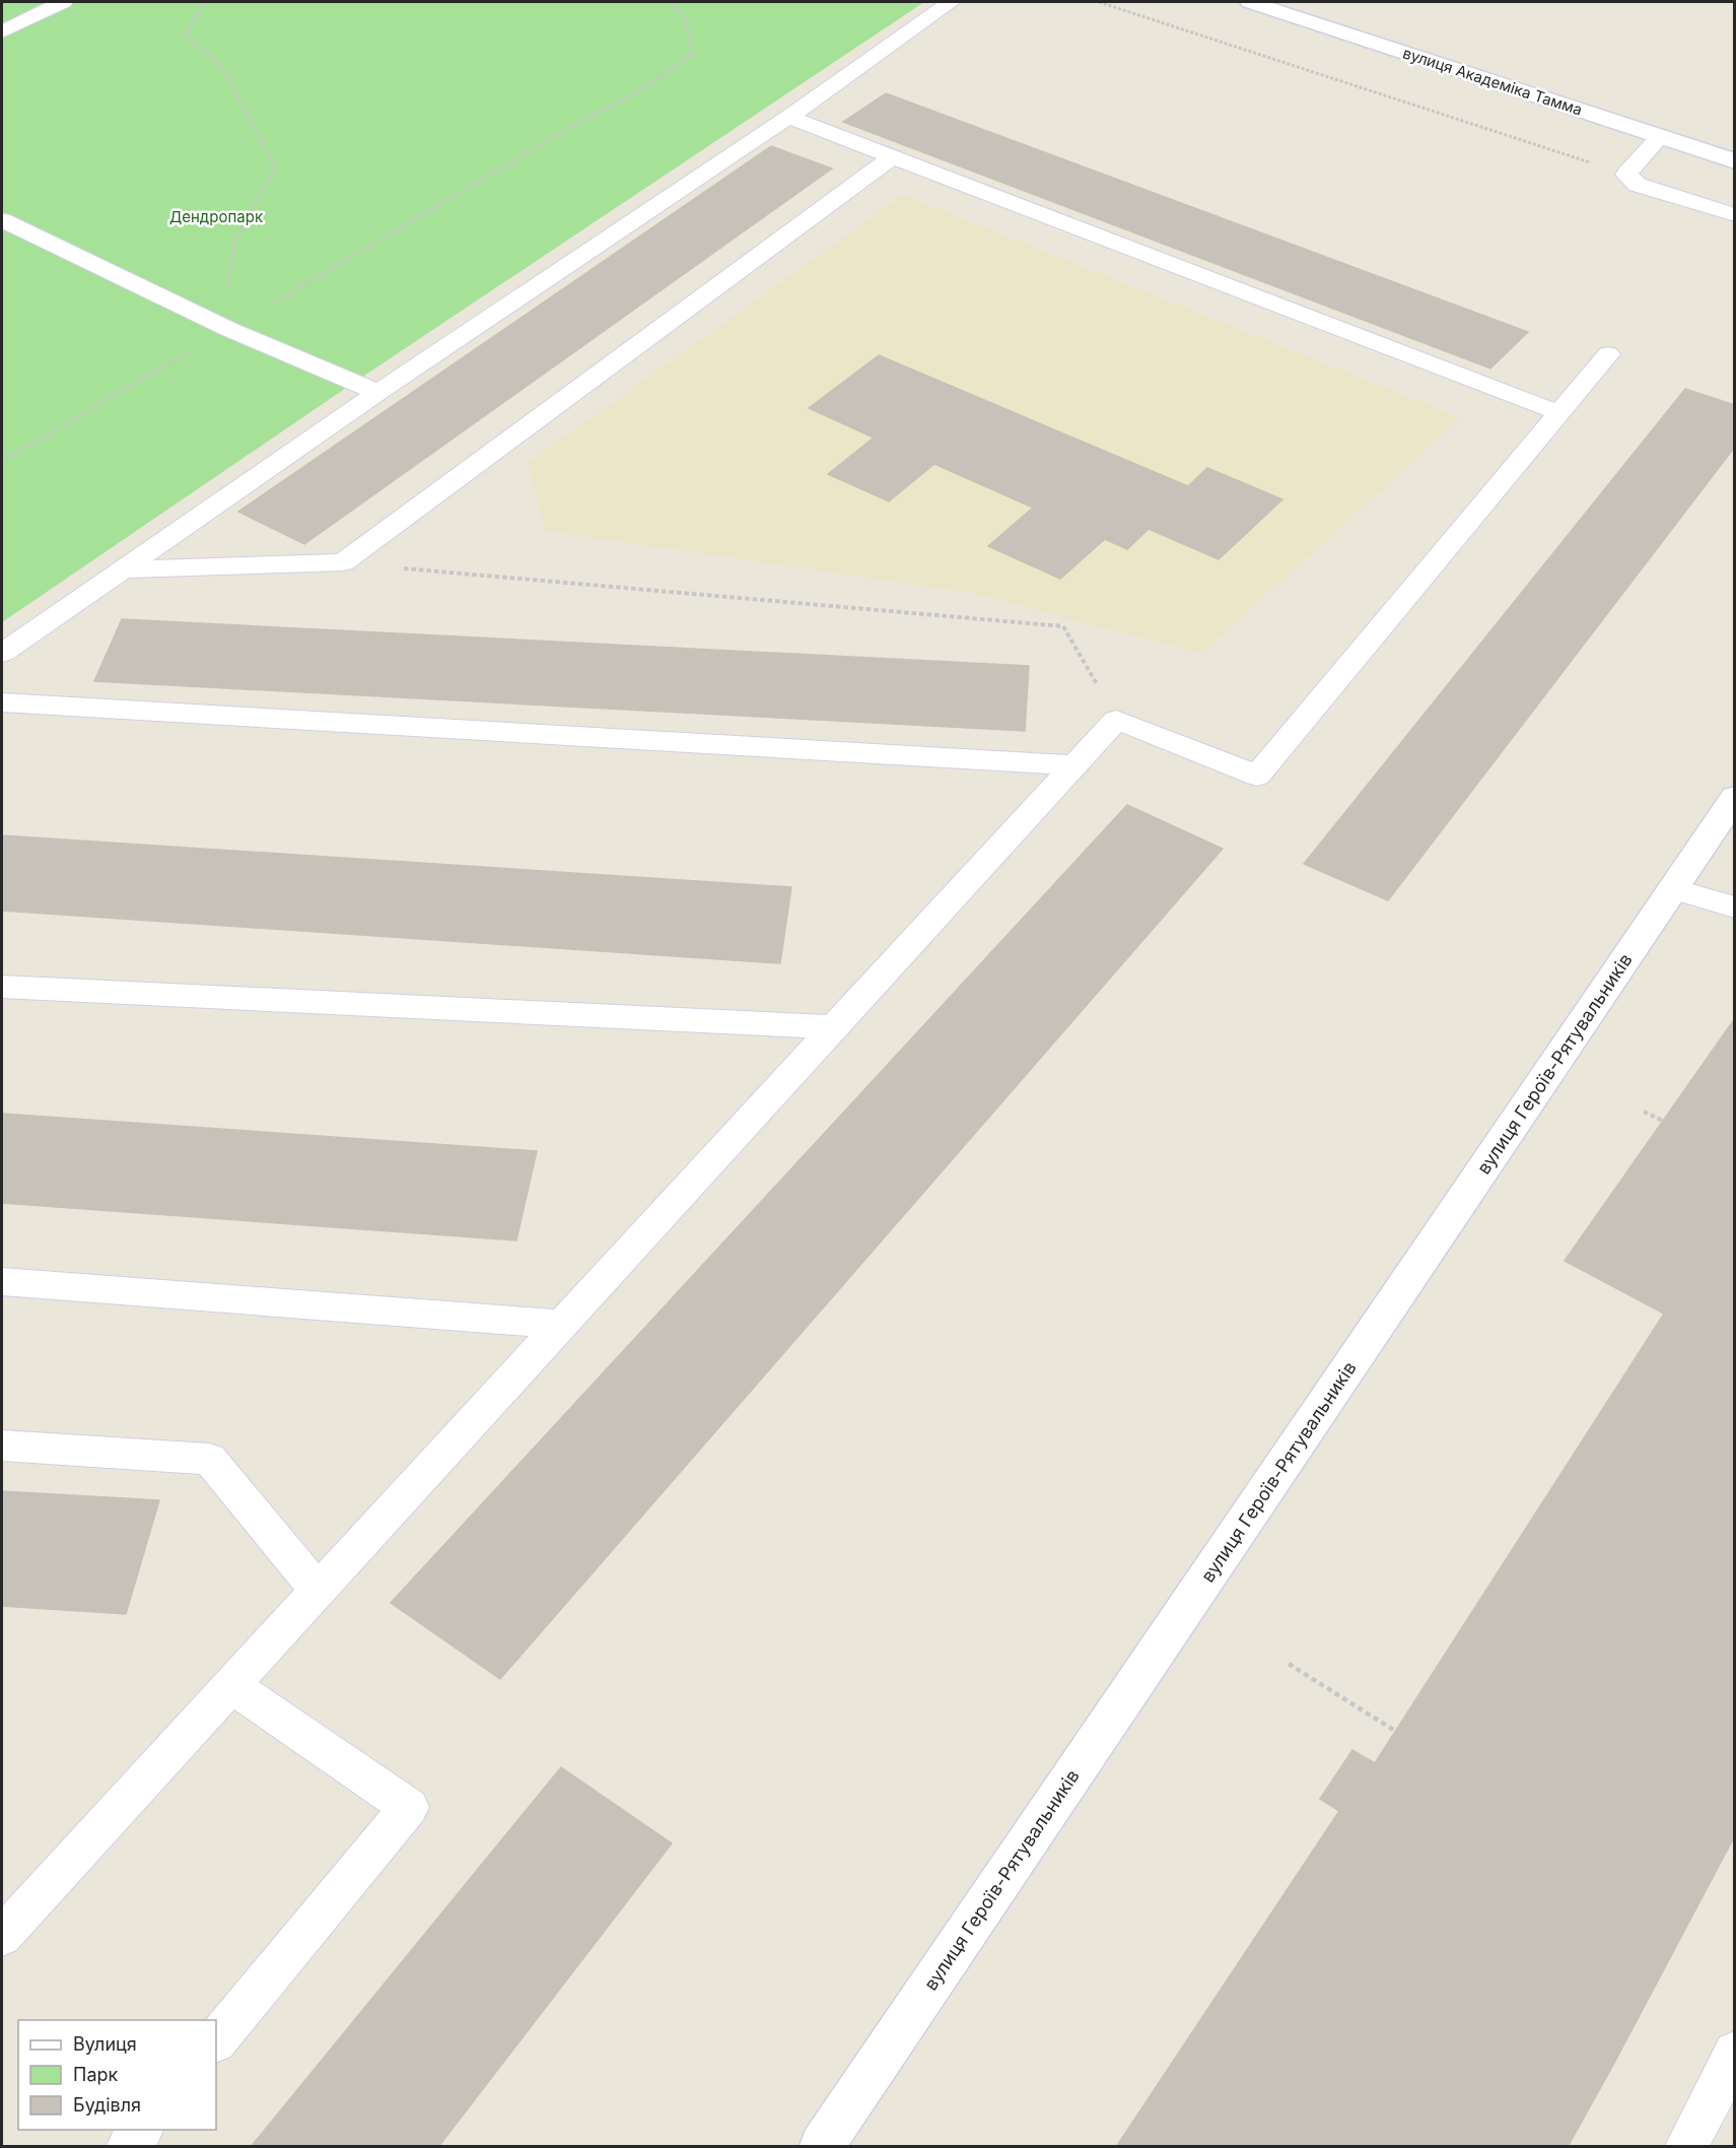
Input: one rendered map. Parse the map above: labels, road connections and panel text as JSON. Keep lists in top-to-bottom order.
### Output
{
  "streets": {
    "main road": ["вулиця Академіка Тамма", "вулиця Героїв-Рятувальників"]
  },
  "parks": ["Дендропарк"],
  "legend": ["Вулиця", "Парк", "Будівля"]
}
